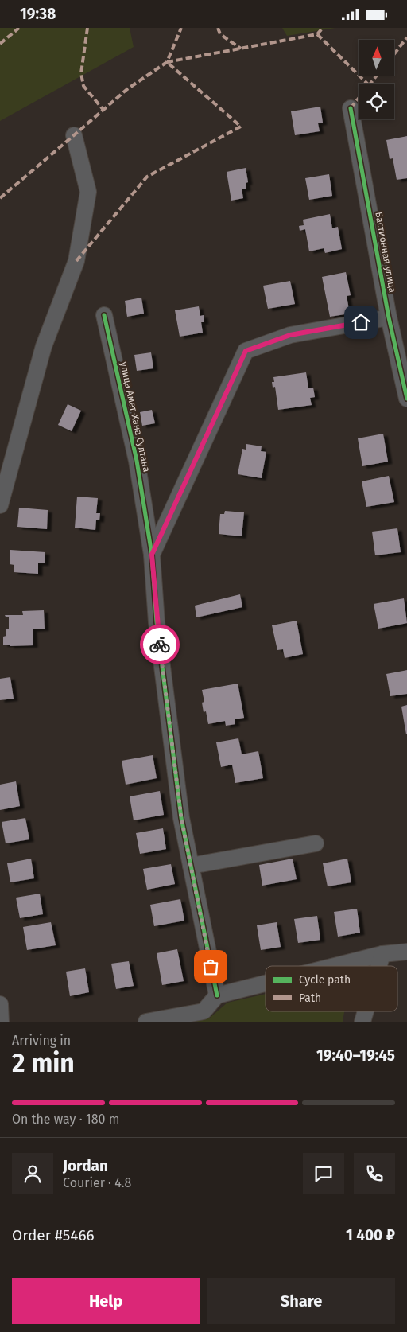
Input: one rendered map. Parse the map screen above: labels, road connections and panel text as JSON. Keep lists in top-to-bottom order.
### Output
{
  "streets": {
    "street": ["Бастионная улица", "улица Амет-Хана Султана"]
  },
  "legend": ["Cycle path", "Path"],
  "north": "top",
  "page": {
    "status": "19:38",
    "heading": ["2 min", "Arriving in", "19:40–19:45"],
    "panel": [
      "Jordan",
      "Courier · 4.8",
      "Order #5466",
      "1 400 ₽"
    ],
    "bar": "On the way · 180 m",
    "buttons": ["Help", "Share"]
  }
}
